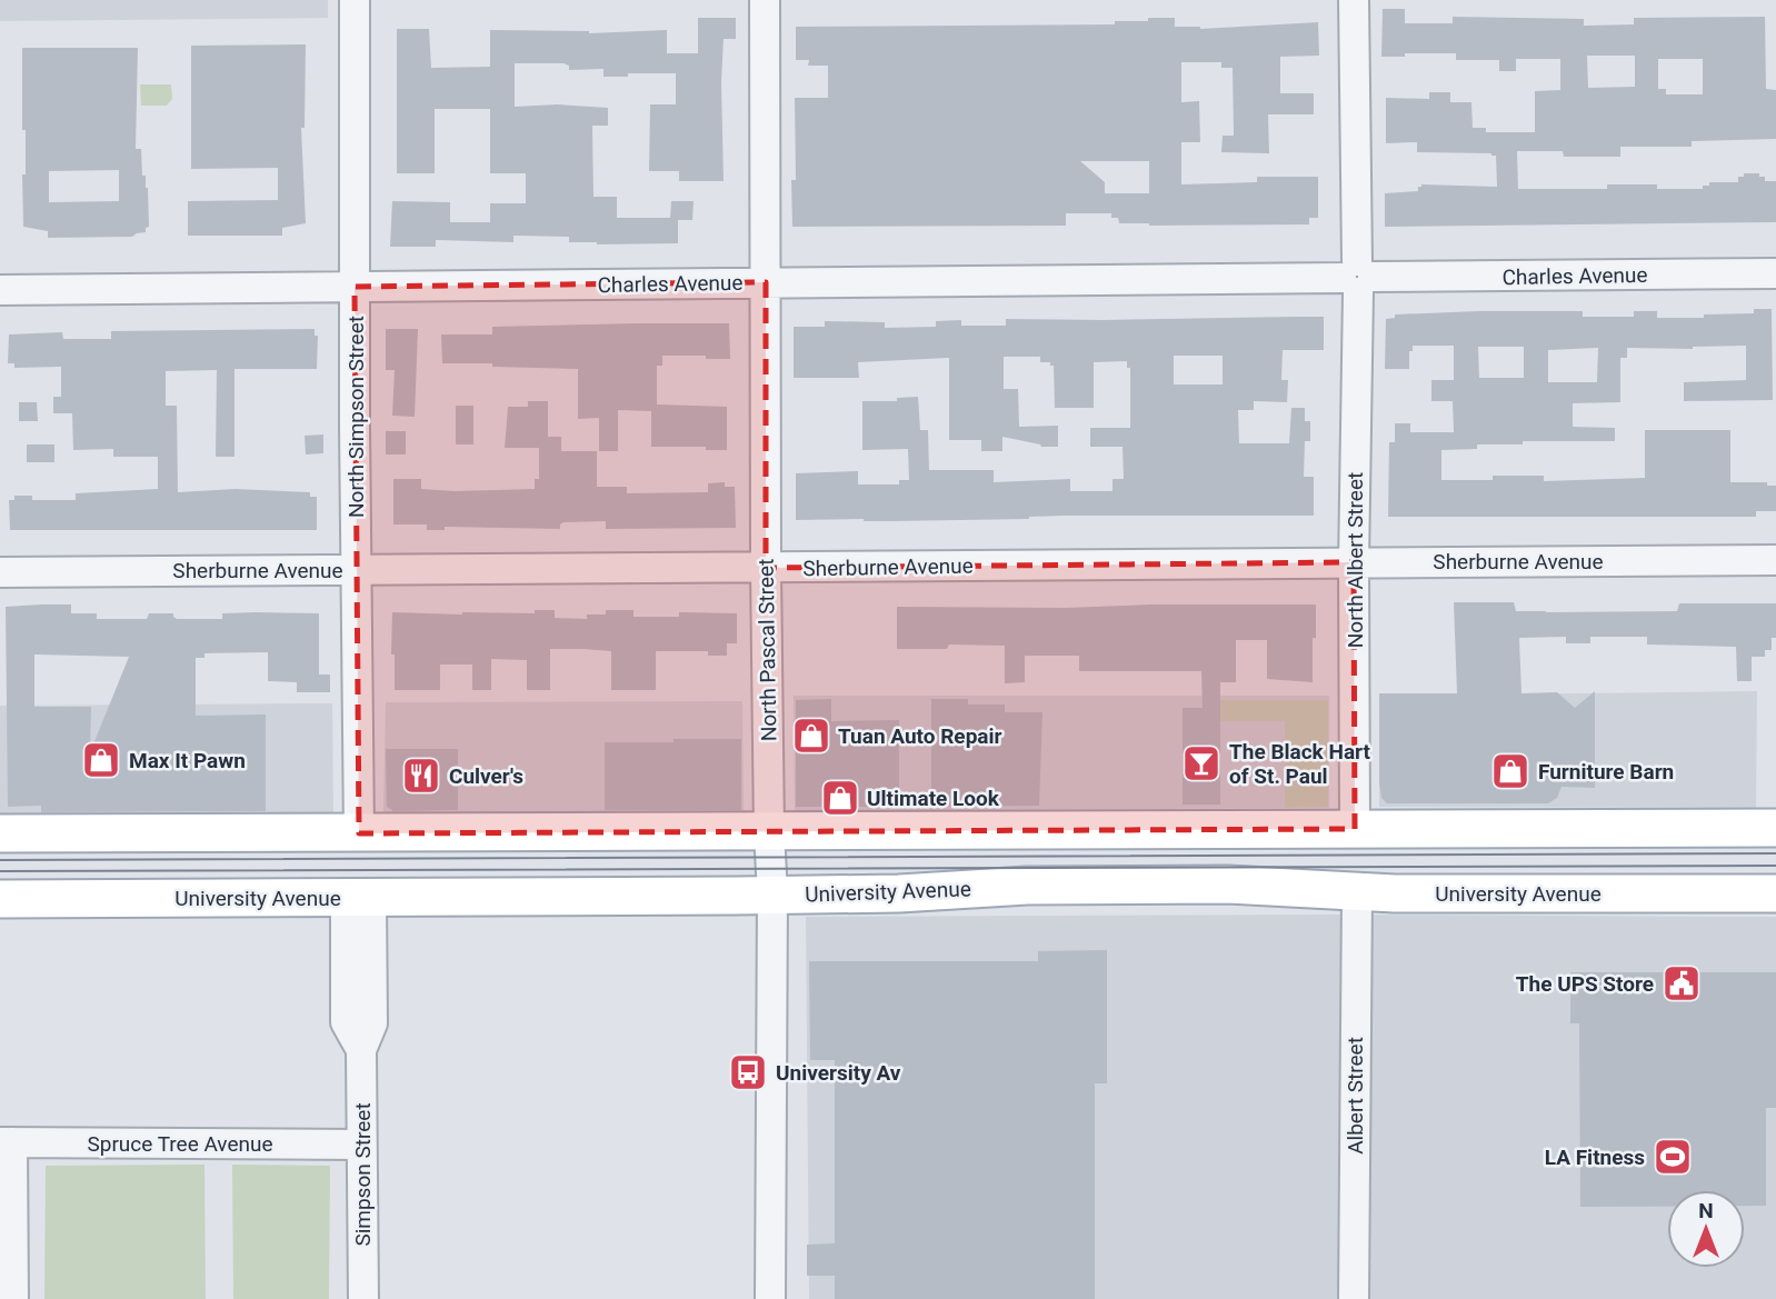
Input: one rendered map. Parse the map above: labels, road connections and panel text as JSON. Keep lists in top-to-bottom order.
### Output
{
  "streets": {
    "main road": ["University Avenue"],
    "street": [
      "Charles Avenue",
      "North Simpson Street",
      "North Albert Street",
      "Sherburne Avenue",
      "North Pascal Street",
      "Albert Street",
      "Spruce Tree Avenue",
      "Simpson Street"
    ]
  },
  "crossings": [
    ["Charles Avenue", "North Simpson Street"],
    ["Charles Avenue", "North Albert Street"],
    ["Charles Avenue", "North Pascal Street"],
    ["North Simpson Street", "Sherburne Avenue"],
    ["North Albert Street", "Sherburne Avenue"],
    ["Sherburne Avenue", "North Pascal Street"],
    ["North Pascal Street", "University Avenue"],
    ["University Avenue", "Albert Street"],
    ["University Avenue", "Simpson Street"],
    ["Spruce Tree Avenue", "Simpson Street"]
  ],
  "places": {
    "shop": [
      "Tuan Auto Repair",
      "Max It Pawn",
      "Furniture Barn",
      "Ultimate Look"
    ],
    "bar": ["The Black Hart of St. Paul"],
    "restaurant": ["Culver's"],
    "public building": ["The UPS Store"],
    "bus stop": ["University Av"],
    "sports": ["LA Fitness"]
  },
  "north": "top"
}
